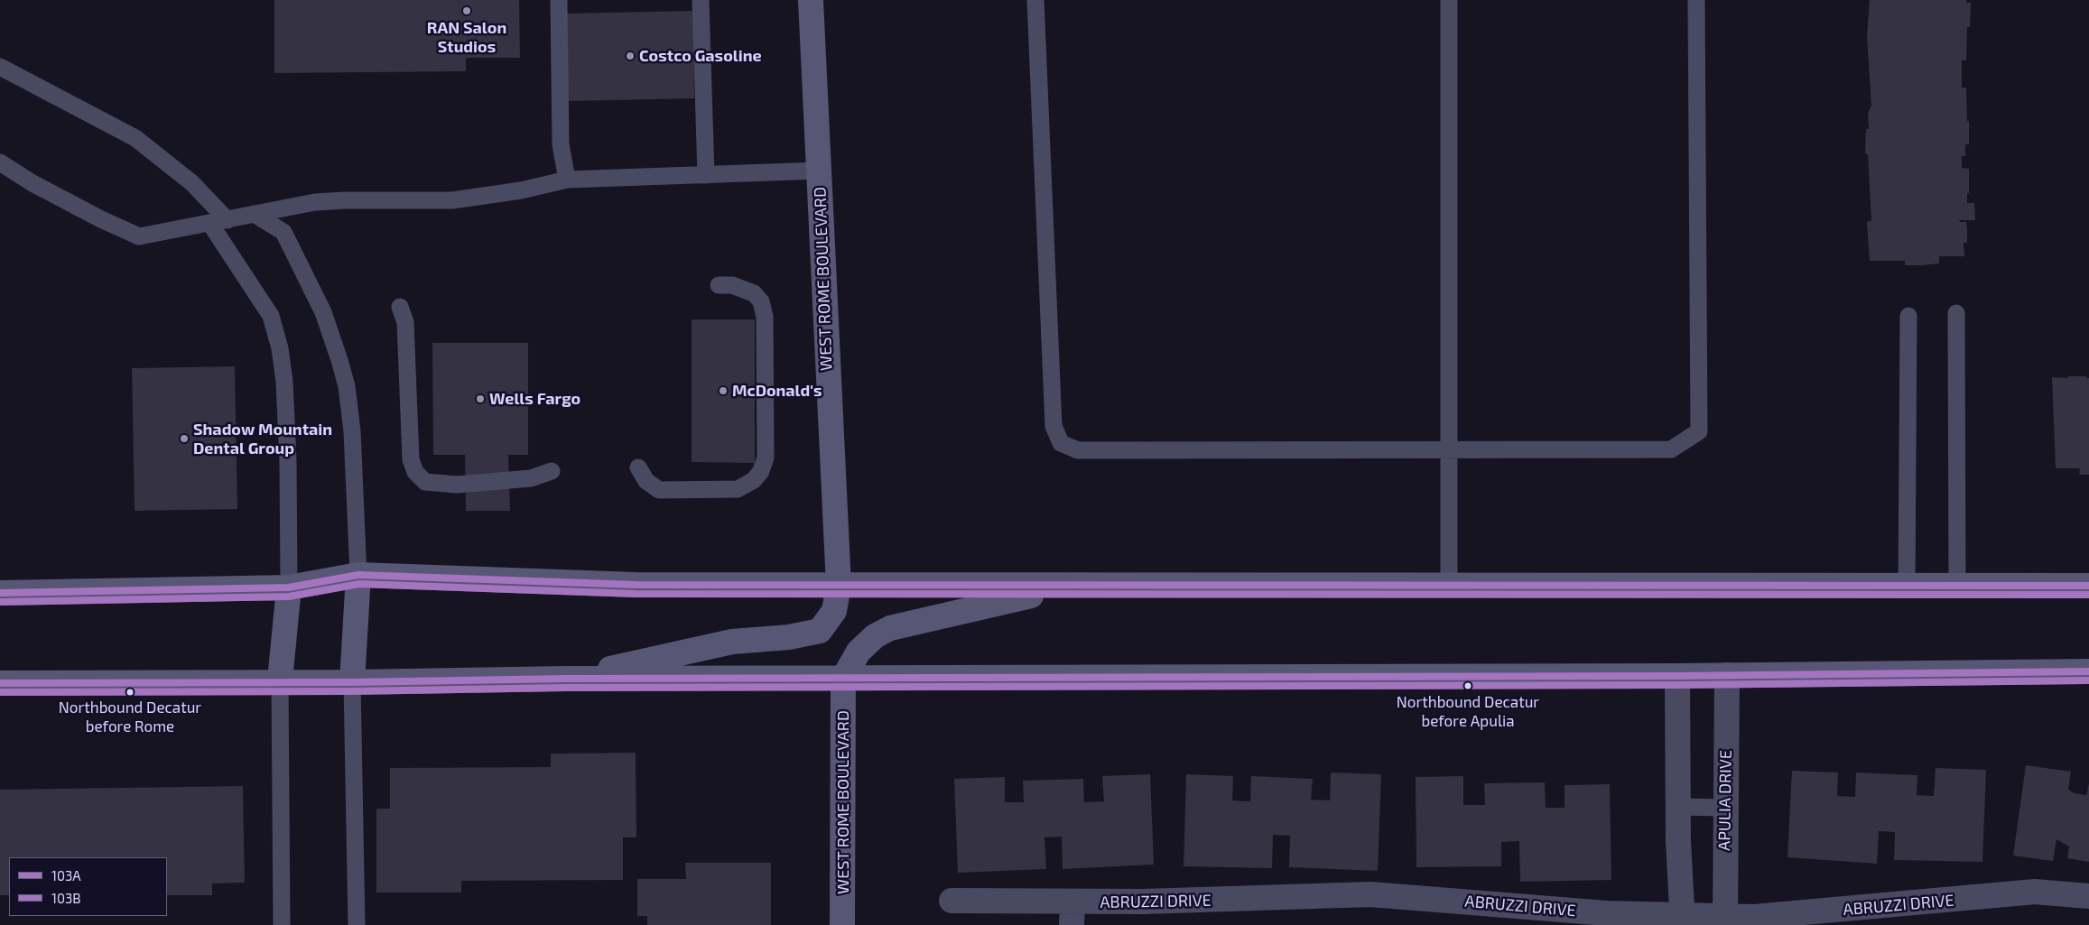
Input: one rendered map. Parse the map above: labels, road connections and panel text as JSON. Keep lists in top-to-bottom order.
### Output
{
  "streets": {
    "main road": ["WEST ROME BOULEVARD"],
    "street": ["APULIA DRIVE", "ABRUZZI DRIVE"]
  },
  "crossings": [
    ["APULIA DRIVE", "ABRUZZI DRIVE"]
  ],
  "places": [
    "RAN Salon Studios",
    "Costco Gasoline",
    "McDonald's",
    "Wells Fargo",
    "Shadow Mountain Dental Group",
    "Northbound Decatur before Apulia",
    "Northbound Decatur before Rome"
  ],
  "lines": ["transit line 103A", "transit line 103B"],
  "legend": ["103A", "103B"]
}
